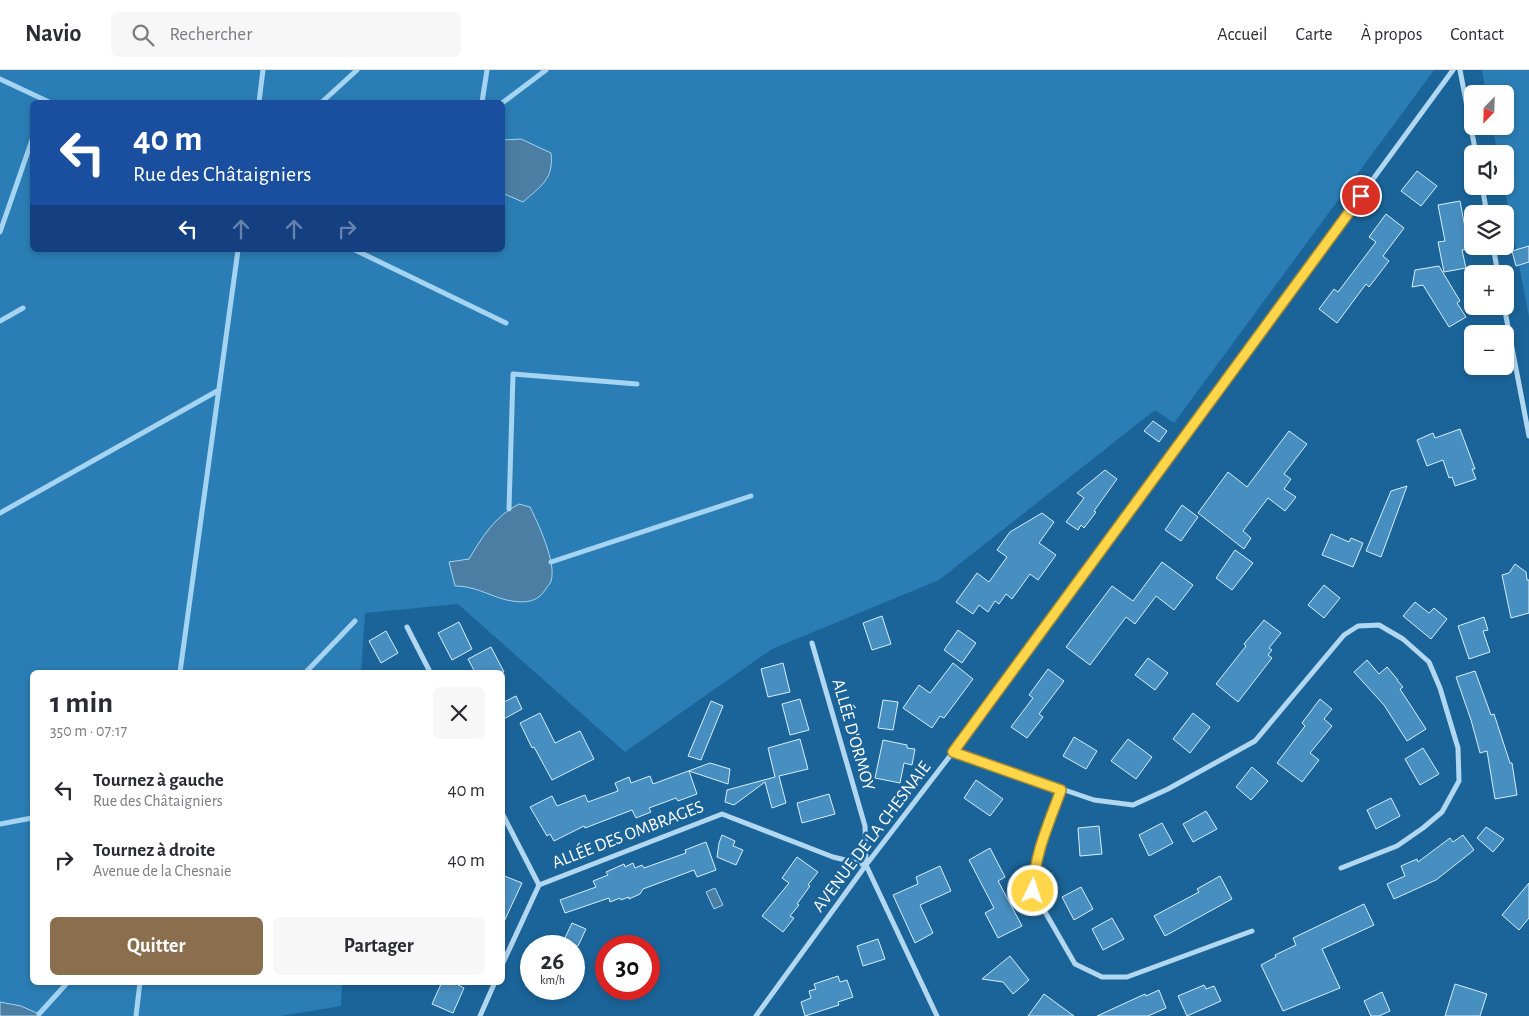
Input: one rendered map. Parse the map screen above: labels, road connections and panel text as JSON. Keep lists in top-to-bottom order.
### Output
{
  "streets": {
    "street": ["ALLÉE D'ORMOY", "ALLÉE DES OMBRAGES", "AVENUE DE LA CHESNAIE"]
  },
  "crossings": [
    ["ALLÉE D'ORMOY", "ALLÉE DES OMBRAGES"],
    ["ALLÉE D'ORMOY", "AVENUE DE LA CHESNAIE"],
    ["ALLÉE DES OMBRAGES", "AVENUE DE LA CHESNAIE"]
  ],
  "north": "bottom left",
  "page": {
    "header": "Navio",
    "search": "Rechercher",
    "nav": [
      "Accueil",
      "Carte",
      "À propos",
      "Contact"
    ],
    "map_buttons": ["+", "−"],
    "turn": ["40 m", "Rue des Châtaigniers"],
    "heading": ["1 min", "350 m · 07:17"],
    "list": [
      {
        "name": "Tournez à gauche",
        "note": "Rue des Châtaigniers",
        "value": "40 m"
      },
      {
        "name": "Tournez à droite",
        "note": "Avenue de la Chesnaie",
        "value": "40 m"
      }
    ],
    "buttons": ["Quitter", "Partager"],
    "speed": "26 km/h",
    "limit": "30"
  }
}
